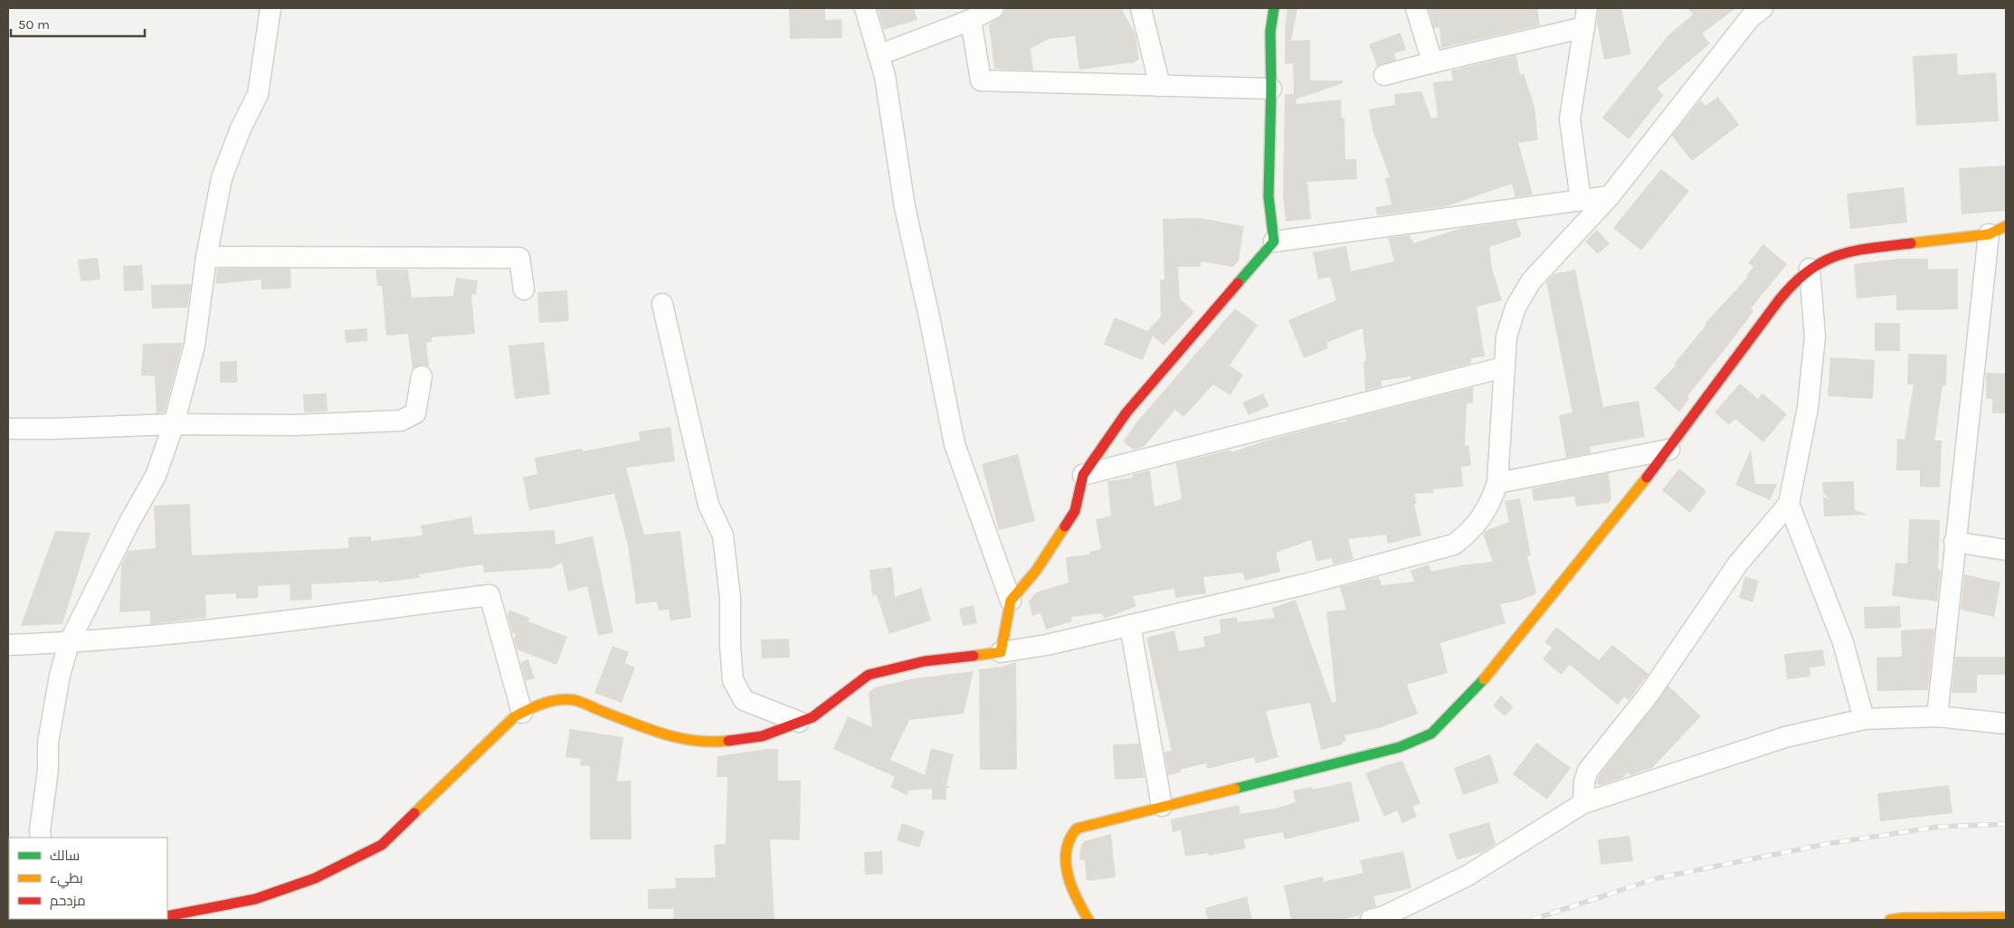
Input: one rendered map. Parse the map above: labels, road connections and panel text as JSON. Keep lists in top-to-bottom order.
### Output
{
  "legend": ["سالك", "بطيء", "مزدحم"],
  "scale_bar": "50 m"
}
